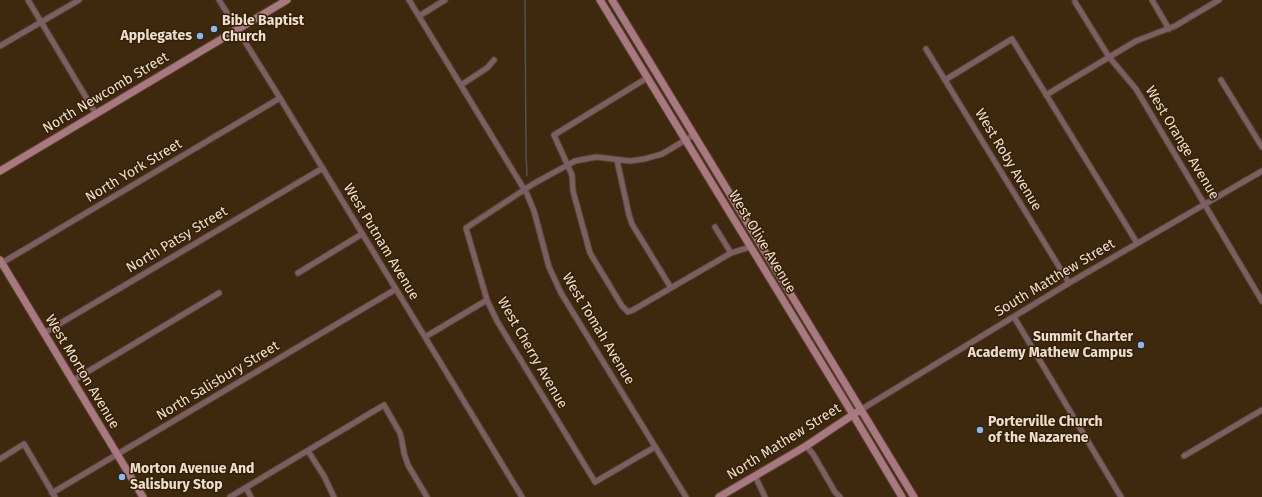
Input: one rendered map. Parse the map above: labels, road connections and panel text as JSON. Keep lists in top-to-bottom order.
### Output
{
  "streets": {
    "main road": [
      "North Newcomb Street",
      "West Olive Avenue",
      "West Morton Avenue",
      "North Mathew Street"
    ],
    "street": [
      "West Orange Avenue",
      "West Roby Avenue",
      "North York Street",
      "North Patsy Street",
      "West Putnam Avenue",
      "South Matthew Street",
      "West Tomah Avenue",
      "West Cherry Avenue",
      "North Salisbury Street"
    ]
  },
  "crossings": [
    ["North Newcomb Street", "West Putnam Avenue"],
    ["West Orange Avenue", "South Matthew Street"],
    ["West Roby Avenue", "South Matthew Street"],
    ["North York Street", "West Putnam Avenue"],
    ["North York Street", "West Morton Avenue"],
    ["North Patsy Street", "West Putnam Avenue"],
    ["North Patsy Street", "West Morton Avenue"],
    ["West Putnam Avenue", "North Salisbury Street"],
    ["West Olive Avenue", "South Matthew Street"],
    ["West Olive Avenue", "North Mathew Street"],
    ["South Matthew Street", "North Mathew Street"],
    ["West Tomah Avenue", "West Cherry Avenue"],
    ["West Morton Avenue", "North Salisbury Street"]
  ],
  "places": [
    "Bible Baptist Church",
    "Applegates",
    "Summit Charter Academy Mathew Campus",
    "Porterville Church of the Nazarene",
    "Morton Avenue And Salisbury Stop"
  ]
}
